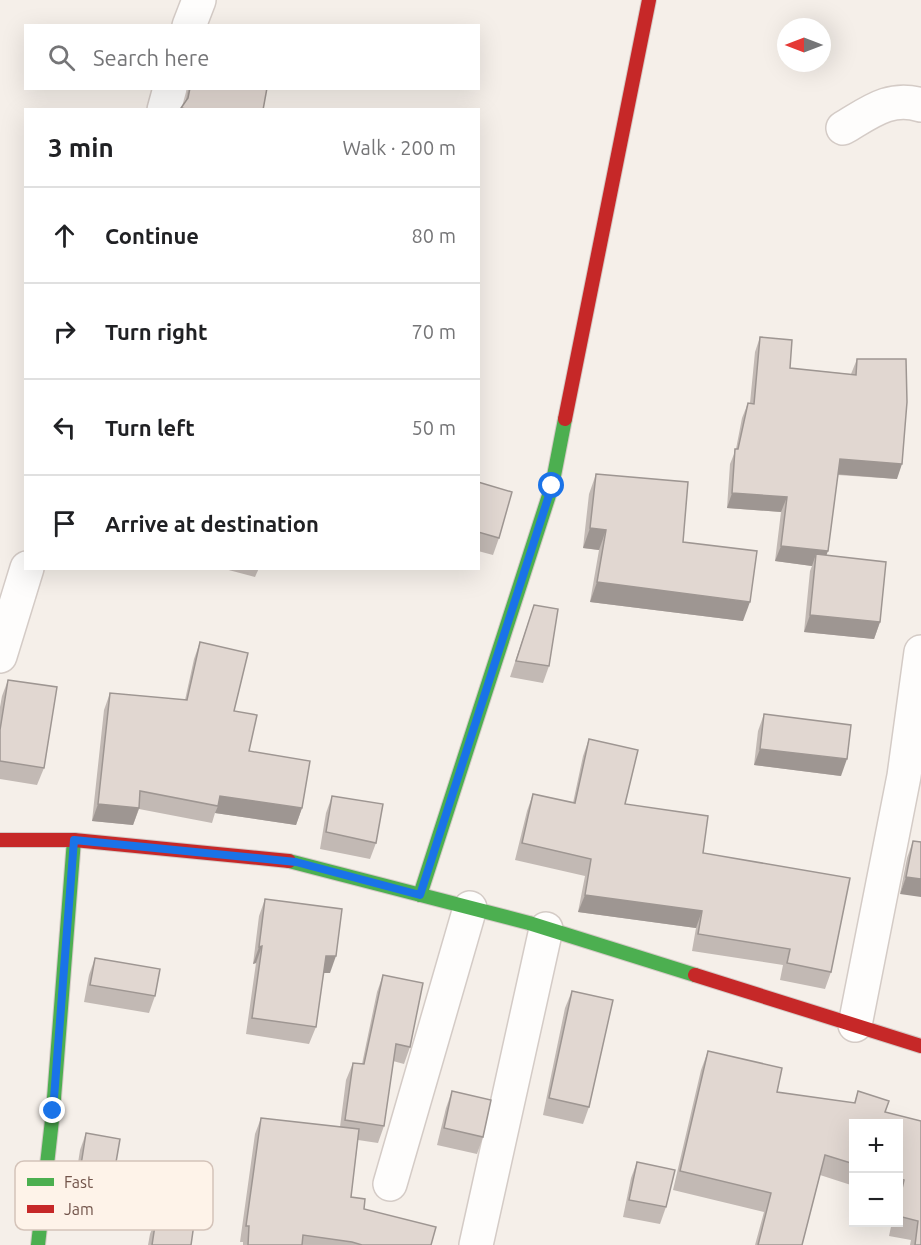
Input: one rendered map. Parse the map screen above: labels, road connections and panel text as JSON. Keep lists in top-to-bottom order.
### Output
{
  "legend": ["Fast", "Jam"],
  "north": "left",
  "page": {
    "search": "Search here",
    "heading": ["3 min", "Walk · 200 m"],
    "list": [
      ["Continue", "80 m"],
      ["Turn right", "70 m"],
      ["Turn left", "50 m"],
      "Arrive at destination"
    ],
    "map_buttons": ["+", "−"]
  }
}
